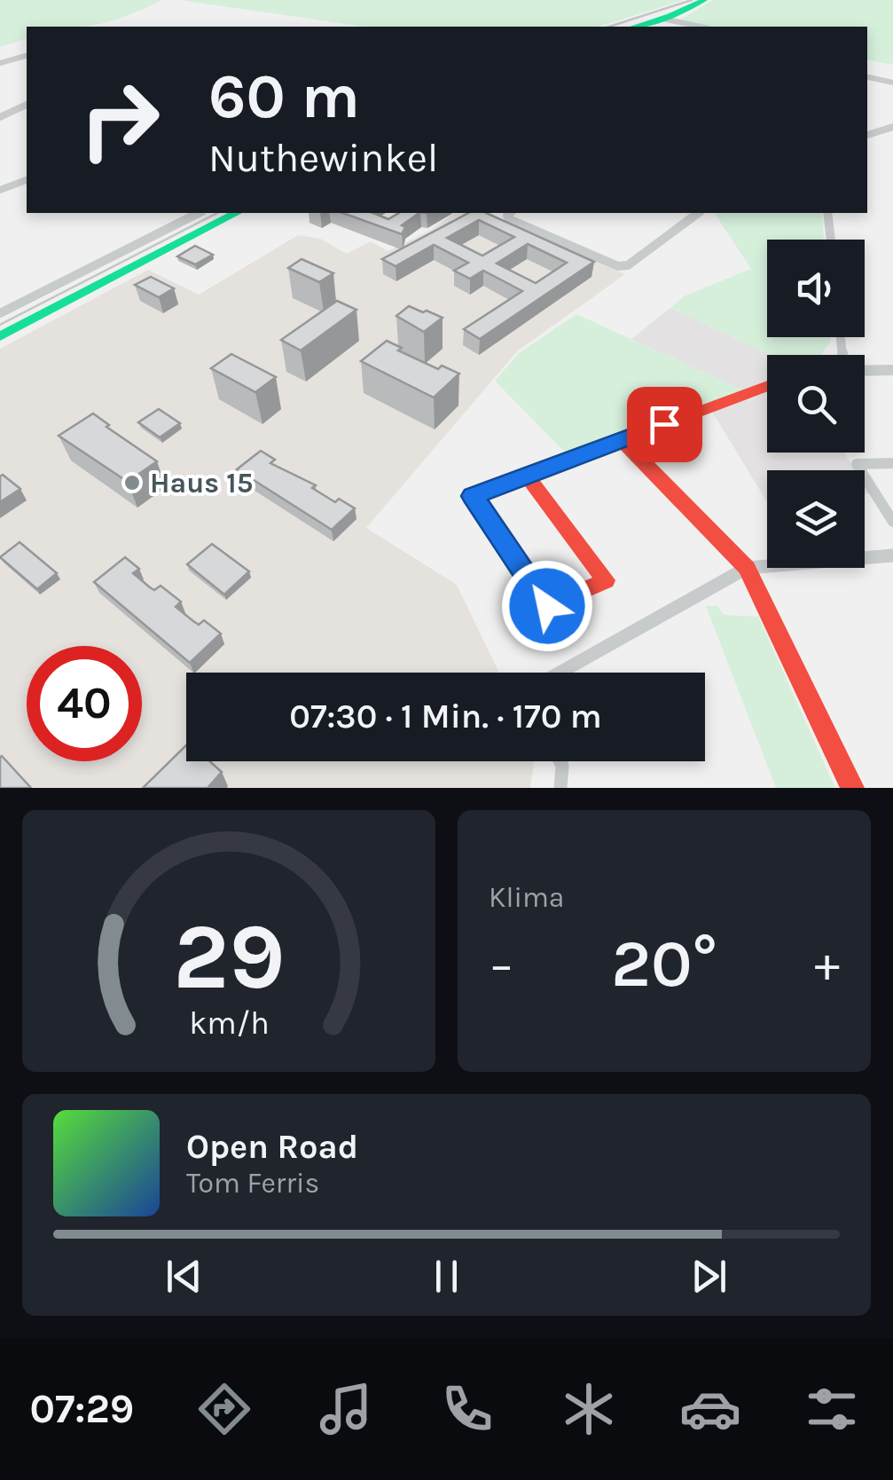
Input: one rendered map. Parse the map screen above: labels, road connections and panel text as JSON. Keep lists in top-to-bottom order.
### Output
{
  "places": ["Haus 15"],
  "page": {
    "turn": ["60 m", "Nuthewinkel"],
    "limit": "40",
    "trip": "07:30 · 1 Min. · 170 m",
    "tile": "Klima",
    "heat": ["−", "20°", "+"],
    "song": ["Open Road", "Tom Ferris"],
    "tabs": "07:29",
    "gauge": ["29", "km/h"]
  }
}
